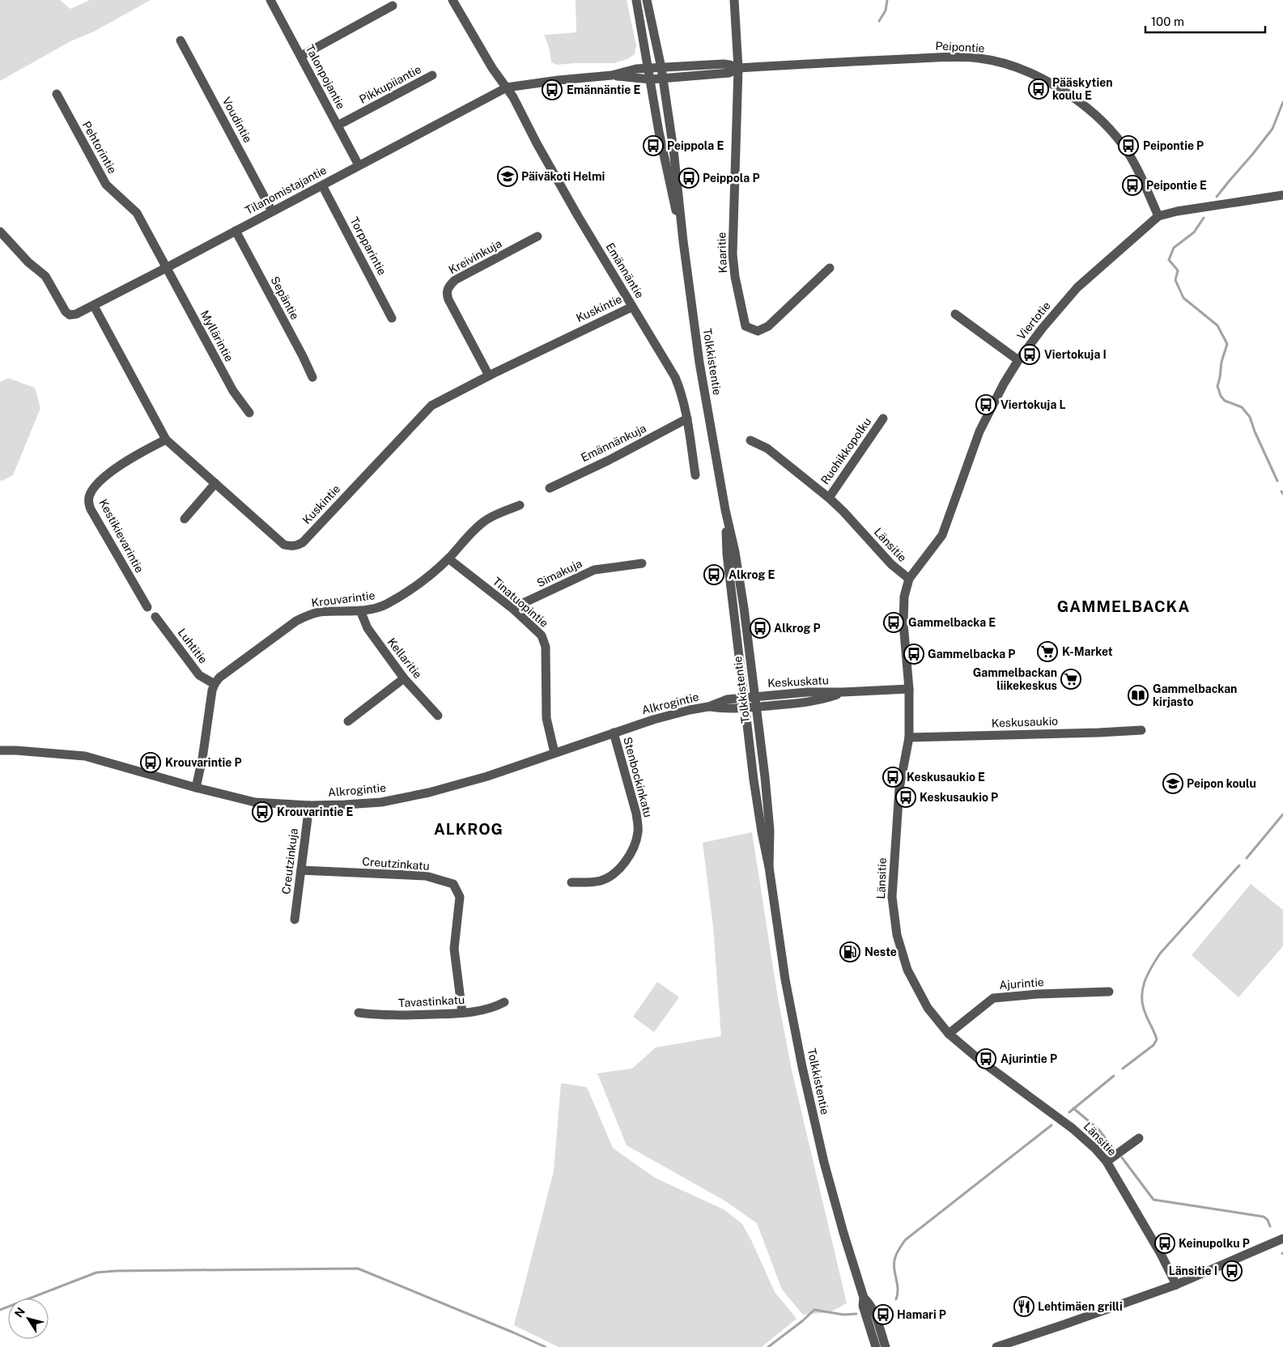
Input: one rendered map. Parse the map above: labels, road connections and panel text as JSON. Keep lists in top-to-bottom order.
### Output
{
  "streets": {
    "street": [
      "Peipontie",
      "Talonpojantie",
      "Pikkupiiantie",
      "Voudintie",
      "Pehtorintie",
      "Tilanomistajantie",
      "Torpparintie",
      "Kaaritie",
      "Kreivinkuja",
      "Emännäntie",
      "Sepäntie",
      "Kuskintie",
      "Viertotie",
      "Myllärintie",
      "Tolkkistentie",
      "Emännänkuja",
      "Ruohikkopolku",
      "Kestikievarintie",
      "Länsitie",
      "Simakuja",
      "Krouvarintie",
      "Tinatuopintie",
      "Luhtitie",
      "Kellaritie",
      "Keskuskatu",
      "Alkrogintie",
      "Keskusaukio",
      "Stenbockinkatu",
      "Creutzinkuja",
      "Creutzinkatu",
      "Ajurintie",
      "Tavastinkatu"
    ]
  },
  "crossings": [
    ["Peipontie", "Tilanomistajantie"],
    ["Peipontie", "Kaaritie"],
    ["Peipontie", "Viertotie"],
    ["Peipontie", "Tolkkistentie"],
    ["Talonpojantie", "Pikkupiiantie"],
    ["Talonpojantie", "Tilanomistajantie"],
    ["Voudintie", "Tilanomistajantie"],
    ["Pehtorintie", "Tilanomistajantie"],
    ["Pehtorintie", "Myllärintie"],
    ["Tilanomistajantie", "Torpparintie"],
    ["Tilanomistajantie", "Emännäntie"],
    ["Tilanomistajantie", "Sepäntie"],
    ["Tilanomistajantie", "Kuskintie"],
    ["Tilanomistajantie", "Myllärintie"],
    ["Kreivinkuja", "Kuskintie"],
    ["Emännäntie", "Kuskintie"],
    ["Emännäntie", "Emännänkuja"],
    ["Kuskintie", "Kestikievarintie"],
    ["Viertotie", "Länsitie"],
    ["Tolkkistentie", "Keskuskatu"],
    ["Tolkkistentie", "Alkrogintie"],
    ["Ruohikkopolku", "Länsitie"],
    ["Länsitie", "Keskuskatu"],
    ["Länsitie", "Keskusaukio"],
    ["Länsitie", "Ajurintie"],
    ["Simakuja", "Tinatuopintie"],
    ["Krouvarintie", "Tinatuopintie"],
    ["Krouvarintie", "Luhtitie"],
    ["Krouvarintie", "Kellaritie"],
    ["Tinatuopintie", "Alkrogintie"],
    ["Keskuskatu", "Alkrogintie"],
    ["Alkrogintie", "Stenbockinkatu"],
    ["Alkrogintie", "Creutzinkuja"],
    ["Creutzinkuja", "Creutzinkatu"],
    ["Creutzinkatu", "Tavastinkatu"]
  ],
  "districts": ["GAMMELBACKA", "ALKROG"],
  "places": {
    "bus stop": [
      "Pääskytien koulu E",
      "Emännäntie E",
      "Peippola E",
      "Peipontie P",
      "Peippola P",
      "Peipontie E",
      "Viertokuja I",
      "Viertokuja L",
      "Alkrog E",
      "Gammelbacka E",
      "Alkrog P",
      "Gammelbacka P",
      "Krouvarintie P",
      "Keskusaukio E",
      "Keskusaukio P",
      "Krouvarintie E",
      "Ajurintie P",
      "Keinupolku P",
      "Länsitie I",
      "Hamari P"
    ],
    "school or university": ["Päiväkoti Helmi", "Peipon koulu"],
    "supermarket": ["K-Market", "Gammelbackan liikekeskus"],
    "library": ["Gammelbackan kirjasto"],
    "fuel station": ["Neste"],
    "restaurant": ["Lehtimäen grilli"]
  },
  "scale_bar": "100 m",
  "north": "top left"
}
